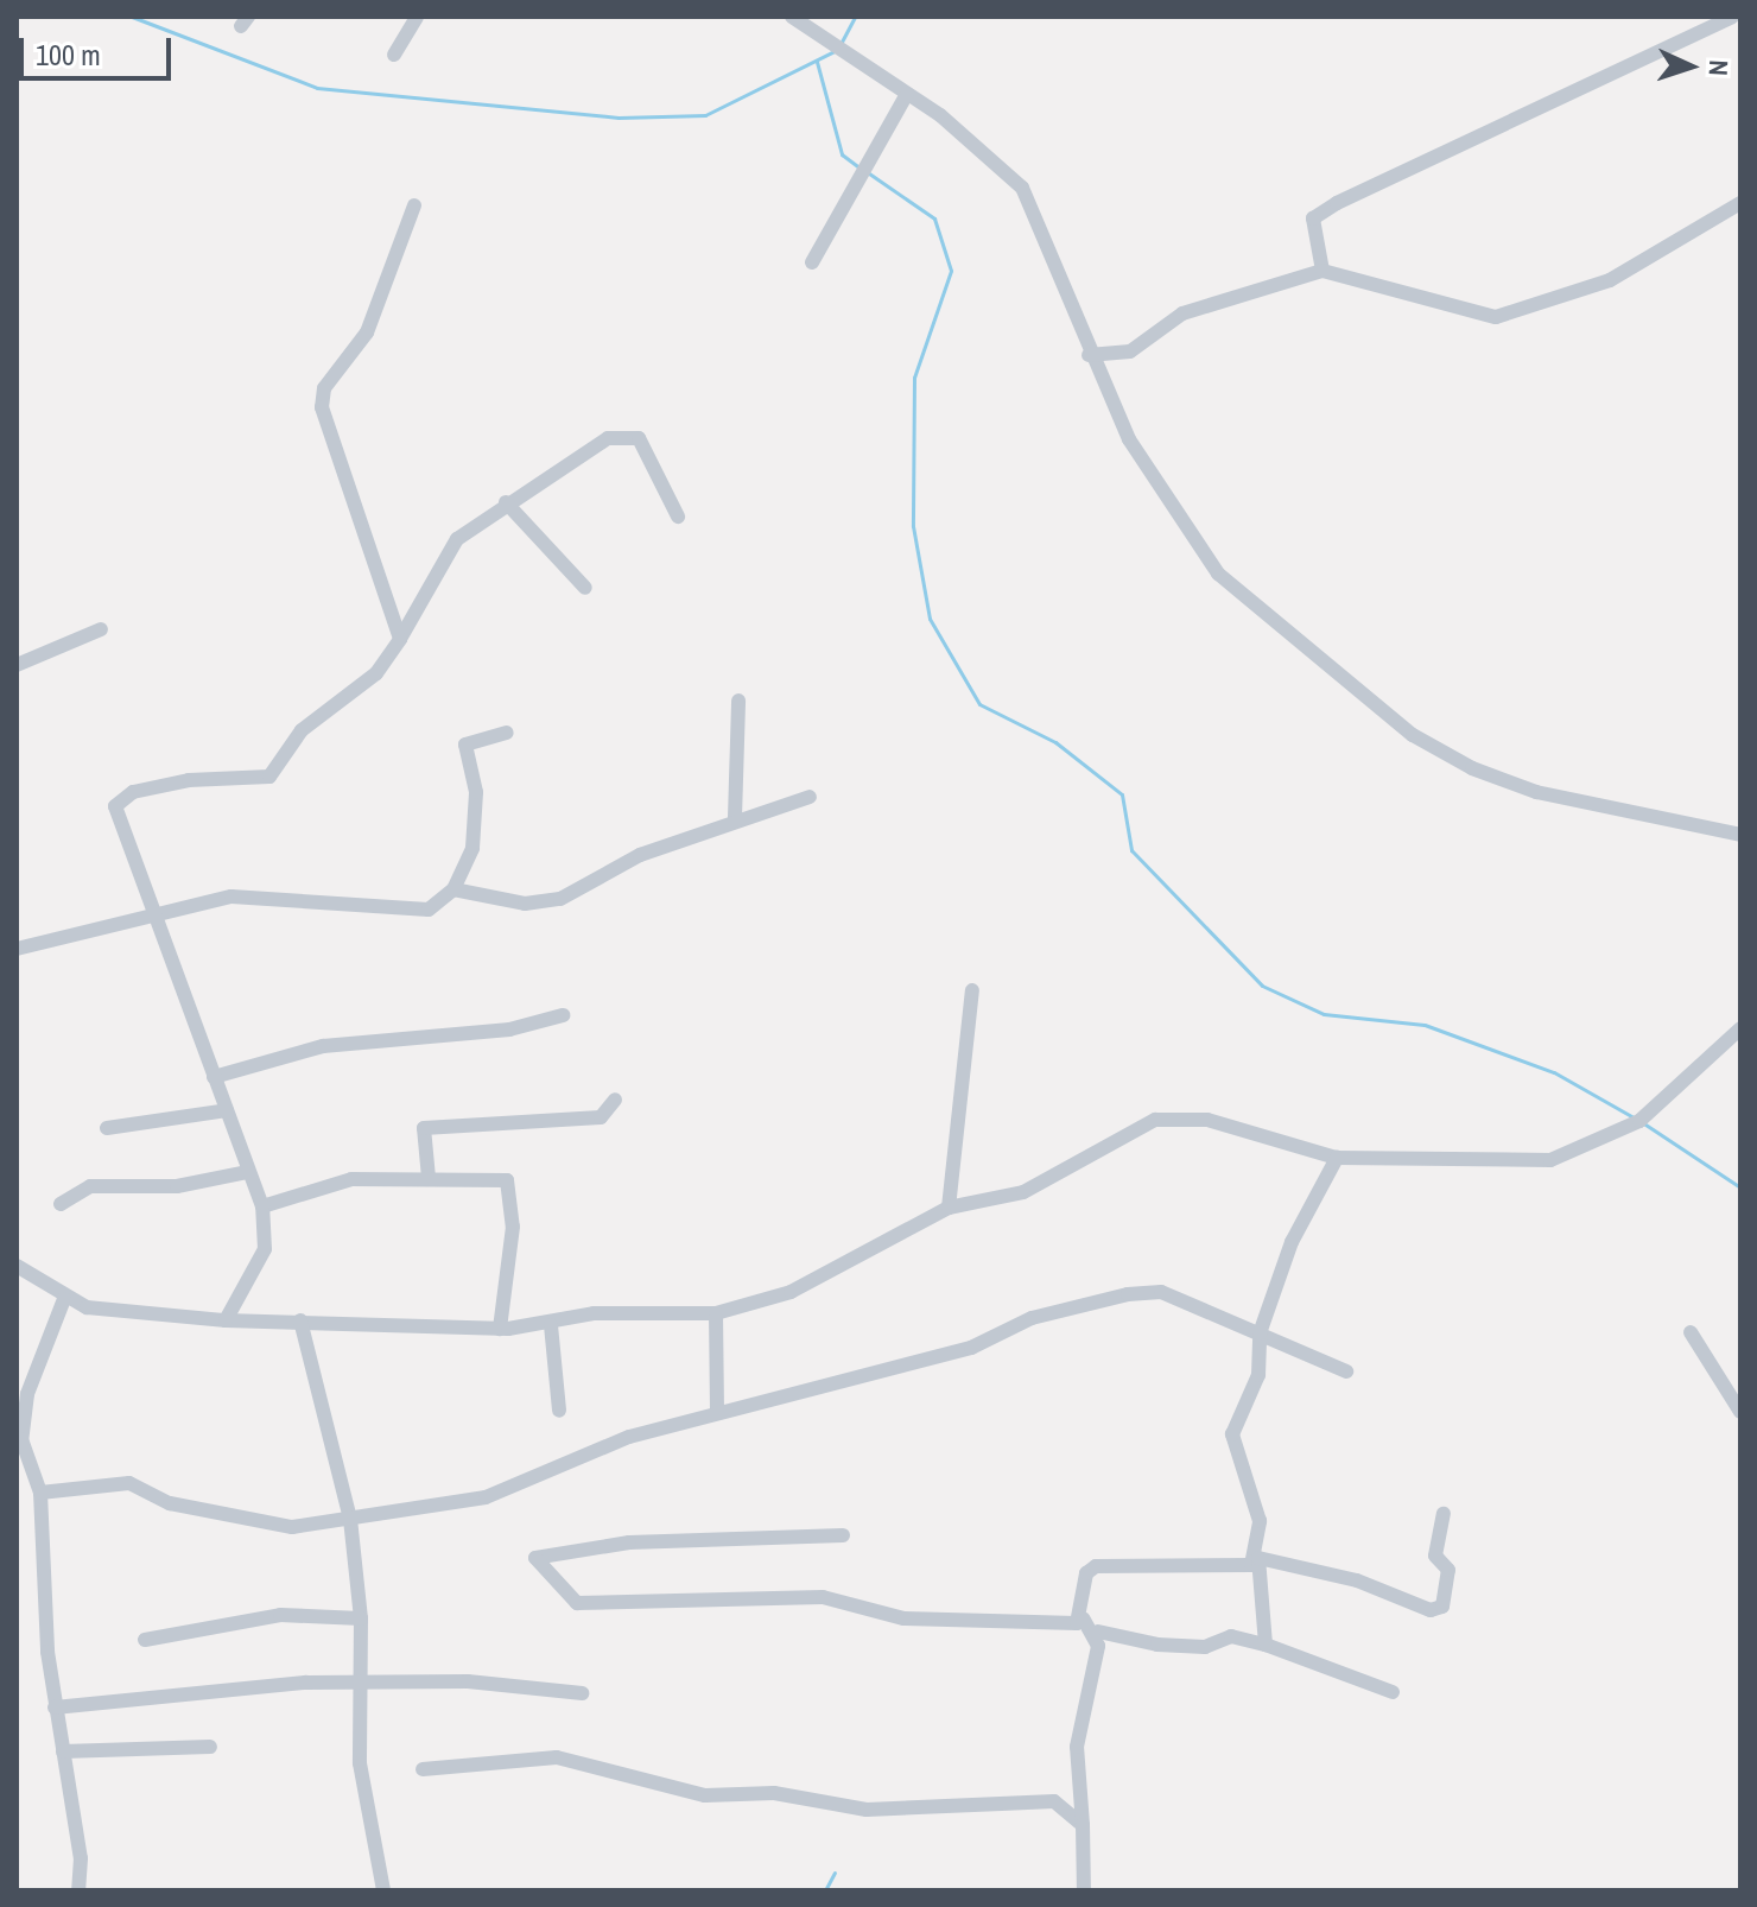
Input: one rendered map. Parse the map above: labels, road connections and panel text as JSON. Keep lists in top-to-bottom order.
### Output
{
  "scale_bar": "100 m",
  "north": "right"
}
